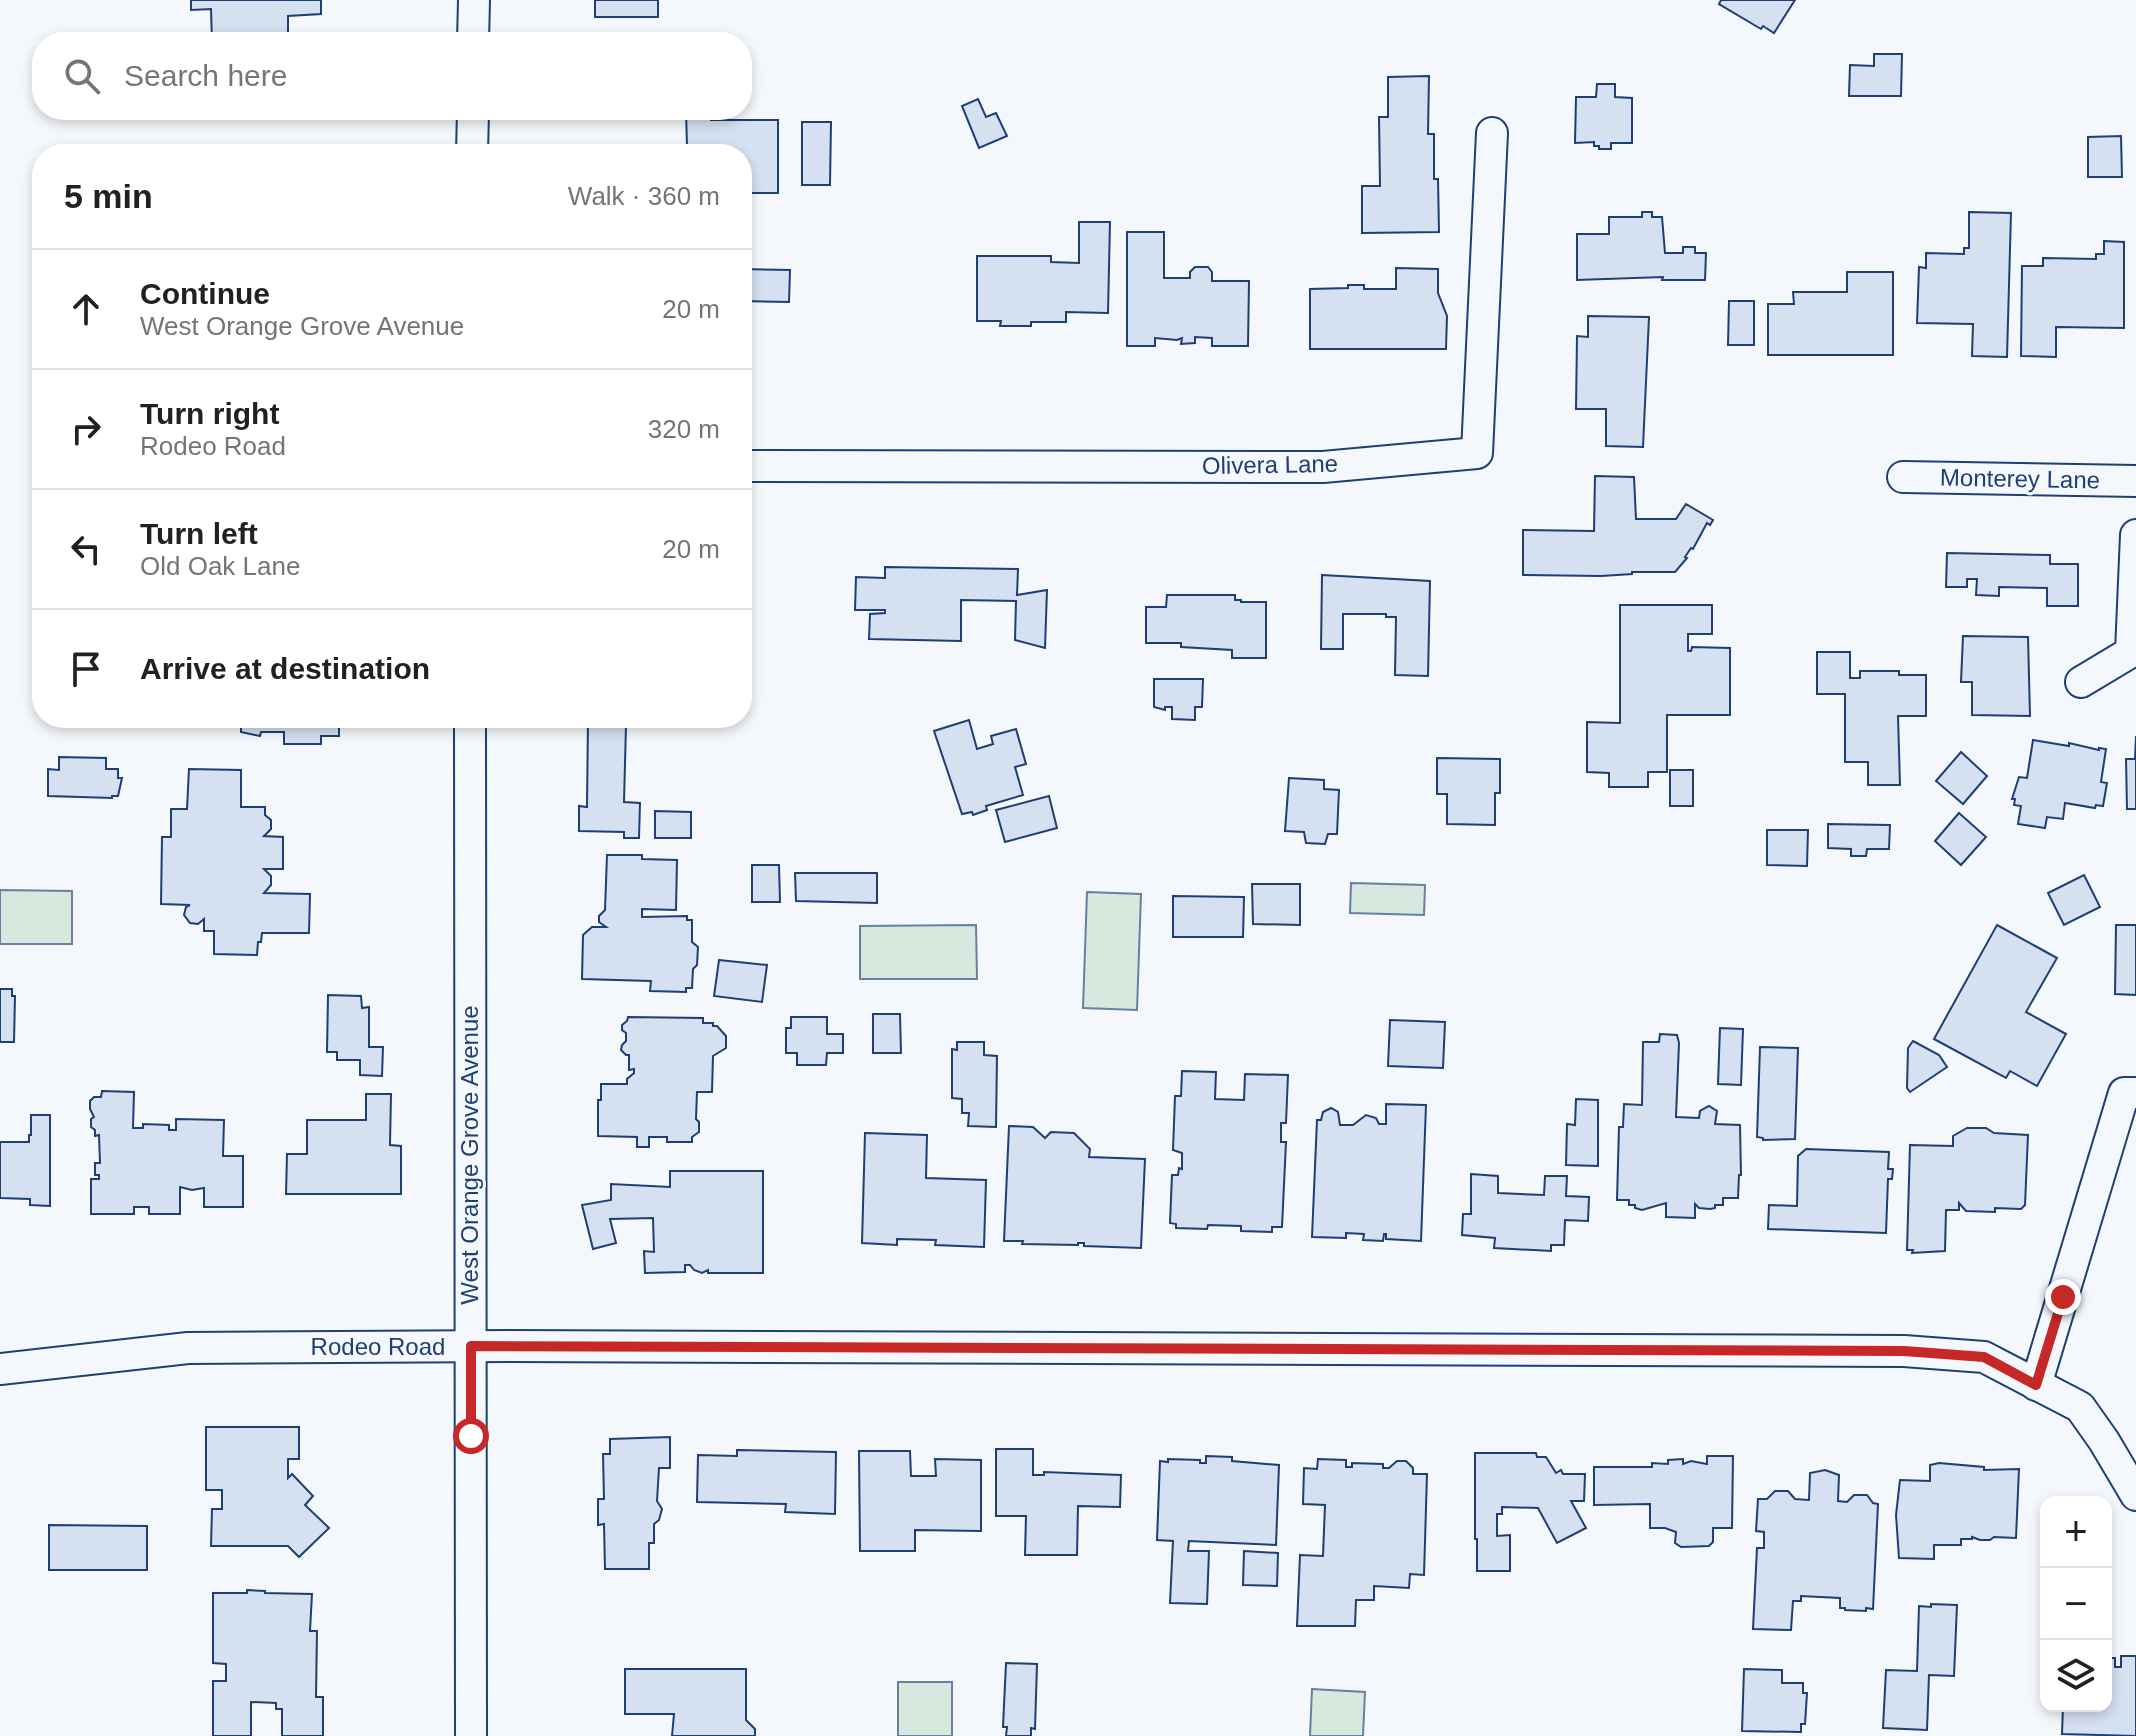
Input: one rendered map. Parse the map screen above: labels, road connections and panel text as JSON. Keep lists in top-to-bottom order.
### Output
{
  "streets": {
    "street": [
      "Olivera Lane",
      "Monterey Lane",
      "West Orange Grove Avenue",
      "Rodeo Road"
    ]
  },
  "crossings": [
    ["West Orange Grove Avenue", "Rodeo Road"]
  ],
  "page": {
    "search": "Search here",
    "heading": ["5 min", "Walk · 360 m"],
    "list": [
      ["Continue", "West Orange Grove Avenue", "20 m"],
      ["Turn right", "Rodeo Road", "320 m"],
      ["Turn left", "Old Oak Lane", "20 m"],
      "Arrive at destination"
    ],
    "map_buttons": ["+", "−"]
  }
}
